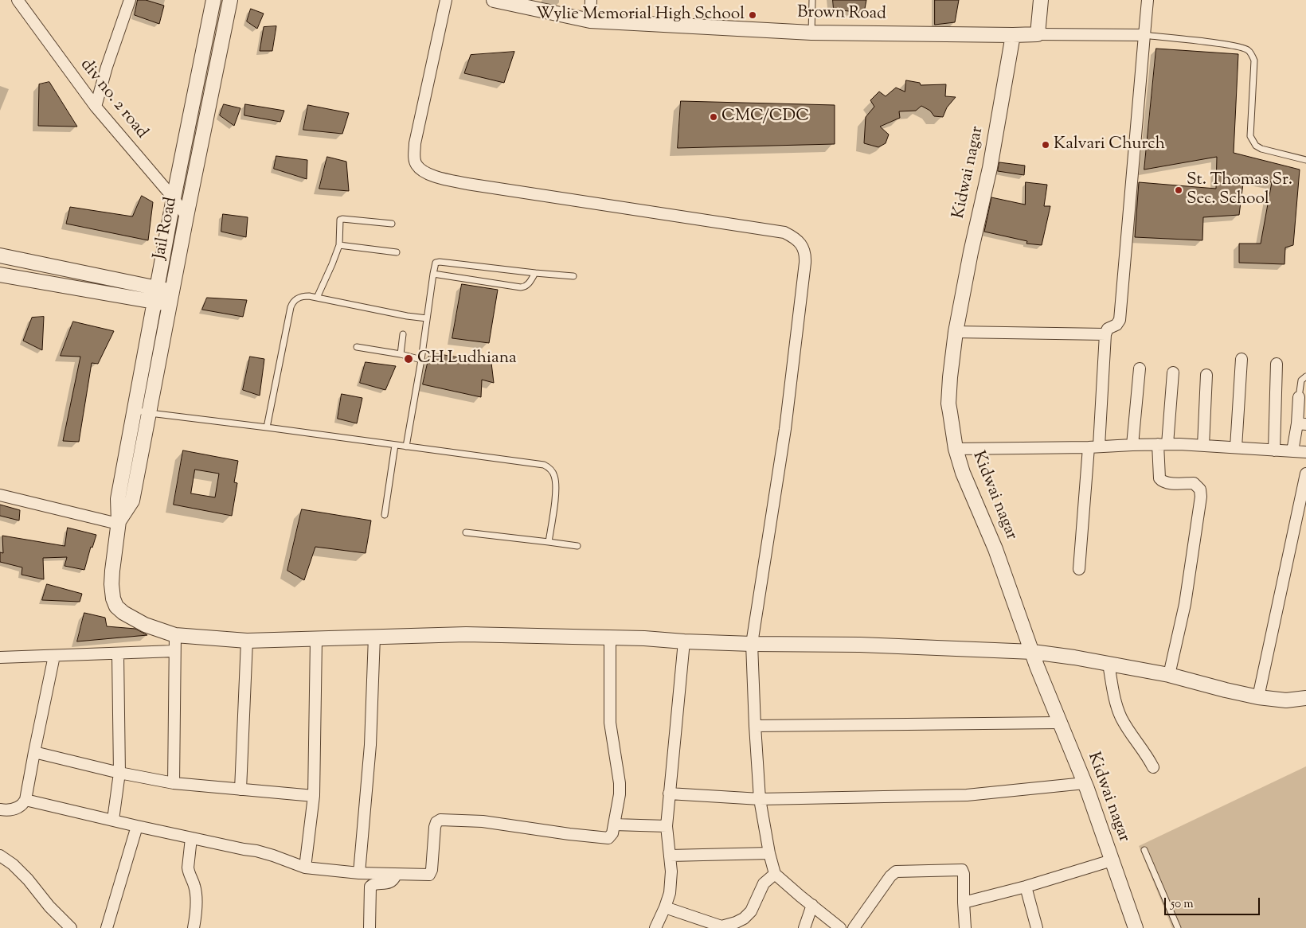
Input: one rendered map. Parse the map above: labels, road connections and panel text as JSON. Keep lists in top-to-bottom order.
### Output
{
  "streets": {
    "street": [
      "Brown Road",
      "div no. 2 road",
      "Kidwai nagar",
      "Jail Road"
    ]
  },
  "crossings": [
    ["Brown Road", "Kidwai nagar"],
    ["div no. 2 road", "Jail Road"]
  ],
  "places": [
    "Wylie Memorial High School",
    "CMC/CDC",
    "Kalvari Church",
    "St. Thomas Sr. Sec. School",
    "CH Ludhiana"
  ],
  "scale_bar": "50 m"
}
